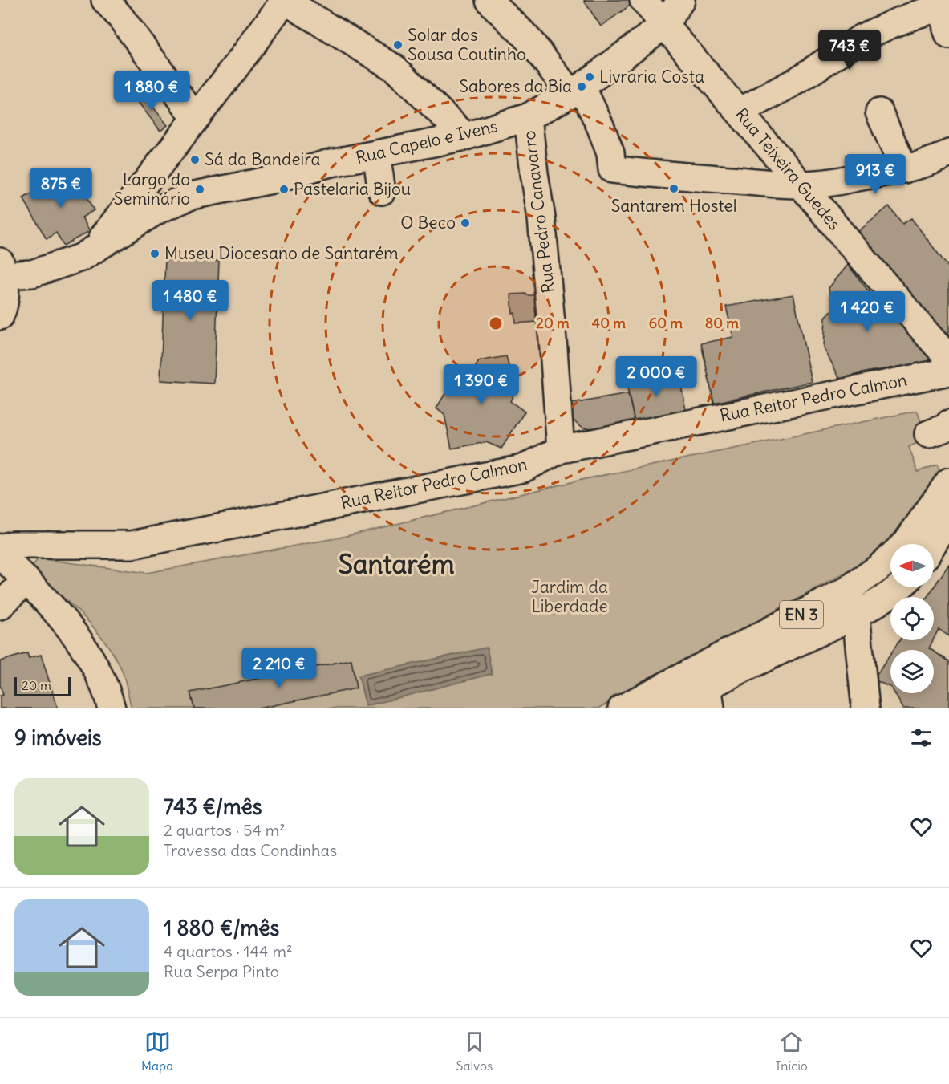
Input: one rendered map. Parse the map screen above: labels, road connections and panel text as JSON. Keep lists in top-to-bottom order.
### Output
{
  "streets": {
    "street": [
      "Rua Capelo e Ivens",
      "Rua Teixeira Guedes",
      "Rua Pedro Canavarro",
      "Rua Reitor Pedro Calmon",
      "EN 3"
    ]
  },
  "crossings": [
    ["Rua Capelo e Ivens", "Rua Teixeira Guedes"],
    ["Rua Capelo e Ivens", "Rua Pedro Canavarro"],
    ["Rua Pedro Canavarro", "Rua Reitor Pedro Calmon"]
  ],
  "districts": ["Santarém"],
  "parks": ["Jardim da Liberdade"],
  "places": [
    "Solar dos Sousa Coutinho",
    "Livraria Costa",
    "Sabores da Bia",
    "Sá da Bandeira",
    "Santarem Hostel",
    "Largo do Seminário",
    "Pastelaria Bijou",
    "O Beco",
    "Museu Diocesano de Santarém"
  ],
  "scale_bar": "20 m",
  "north": "left",
  "page": {
    "price": [
      "743 €",
      "1 880 €",
      "913 €",
      "875 €",
      "1 480 €",
      "1 420 €",
      "2 000 €",
      "1 390 €",
      "2 210 €"
    ],
    "scale": "20 m",
    "heading": "9 imóveis",
    "list": [
      {
        "name": "743 €/mês",
        "note": "2 quartos · 54 m² · Travessa das Condinhas"
      },
      {
        "name": "1 880 €/mês",
        "note": "4 quartos · 144 m² · Rua Serpa Pinto"
      }
    ],
    "tabs": ["Mapa", "Salvos", "Início"]
  },
  "rings": [
    "20 m",
    "40 m",
    "60 m",
    "80 m"
  ]
}
